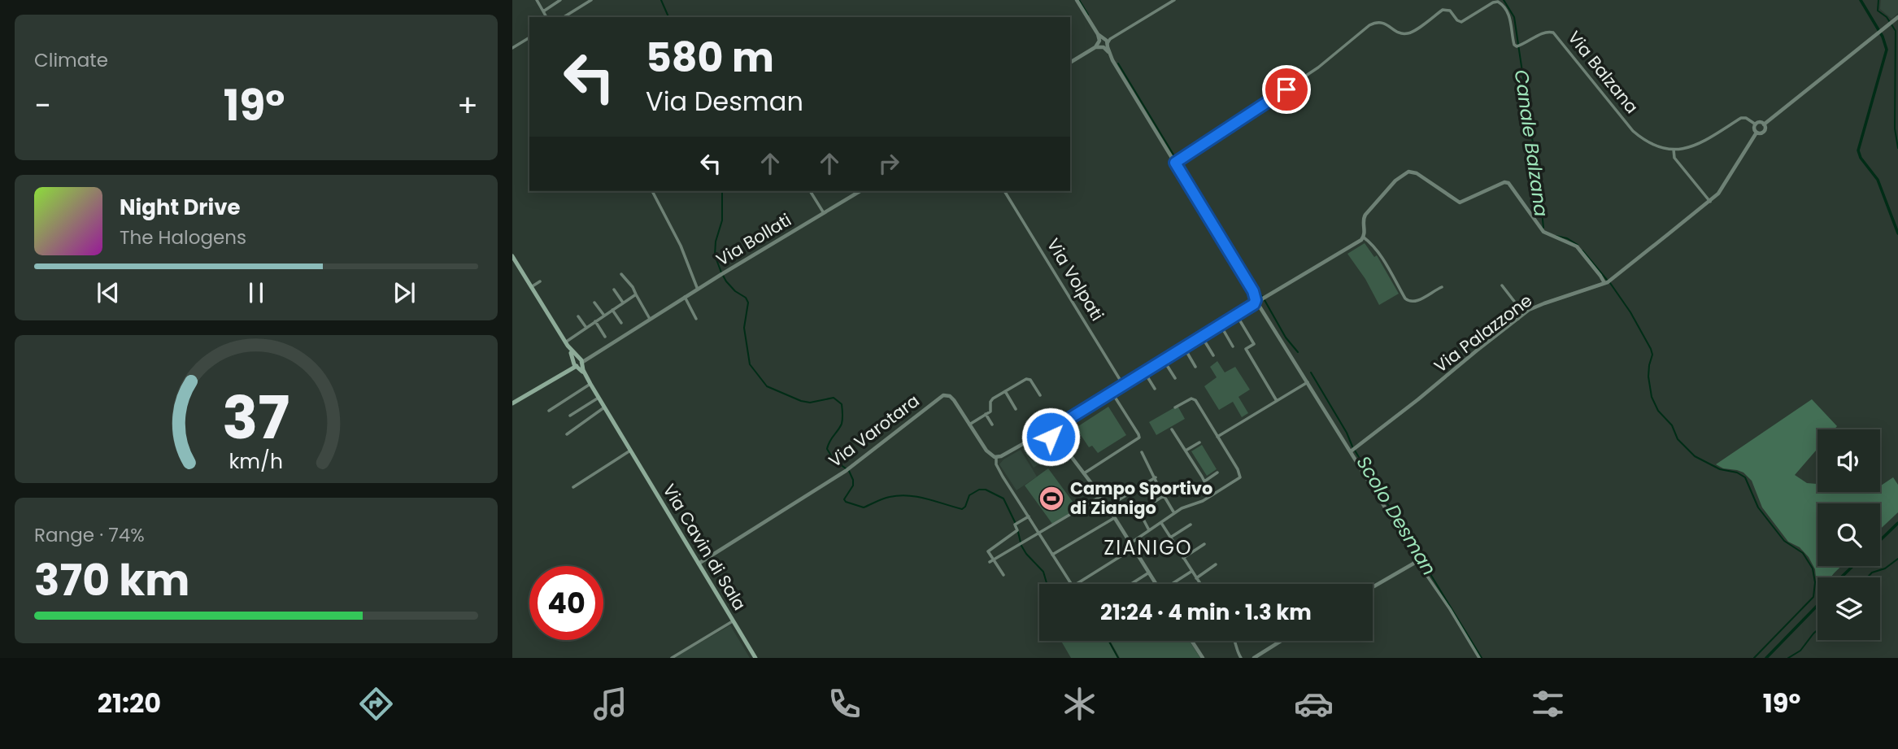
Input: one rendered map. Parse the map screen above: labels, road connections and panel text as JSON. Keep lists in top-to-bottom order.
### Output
{
  "streets": {
    "main road": ["Via Cavin di Sala"],
    "street": [
      "Via Balzana",
      "Via Bollati",
      "Via Volpati",
      "Via Palazzone",
      "Via Varotara"
    ]
  },
  "crossings": [
    ["Via Bollati", "Via Cavin di Sala"],
    ["Via Varotara", "Via Cavin di Sala"]
  ],
  "districts": ["ZIANIGO"],
  "water": ["Canale Balzana", "Scolo Desman"],
  "places": {
    "sports": ["Campo Sportivo di Zianigo"]
  },
  "page": {
    "tile": [
      "Climate",
      ["Range · 74%", "370 km"]
    ],
    "turn": ["580 m", "Via Desman"],
    "heat": ["−", "19°", "+"],
    "song": ["Night Drive", "The Halogens"],
    "limit": "40",
    "trip": "21:24 · 4 min · 1.3 km",
    "tabs": ["21:20", "19°"],
    "gauge": ["37", "km/h"]
  }
}
